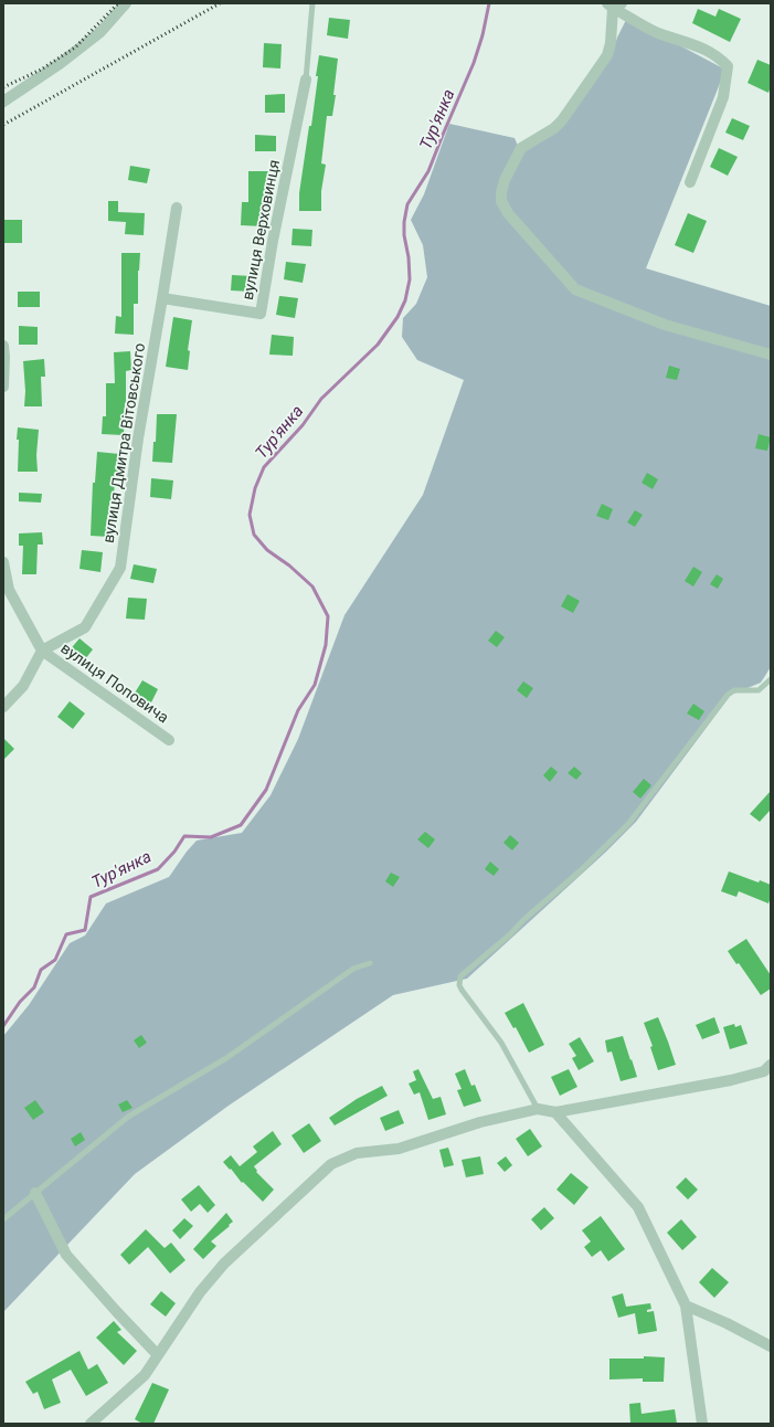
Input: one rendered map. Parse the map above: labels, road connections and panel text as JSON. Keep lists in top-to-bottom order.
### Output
{
  "streets": {
    "street": ["вулиця Верховинця", "вулиця Дмитра Вітовського", "вулиця Поповича"]
  },
  "crossings": [
    ["вулиця Верховинця", "вулиця Дмитра Вітовського"],
    ["вулиця Дмитра Вітовського", "вулиця Поповича"]
  ],
  "water": ["Тур'янка"]
}
